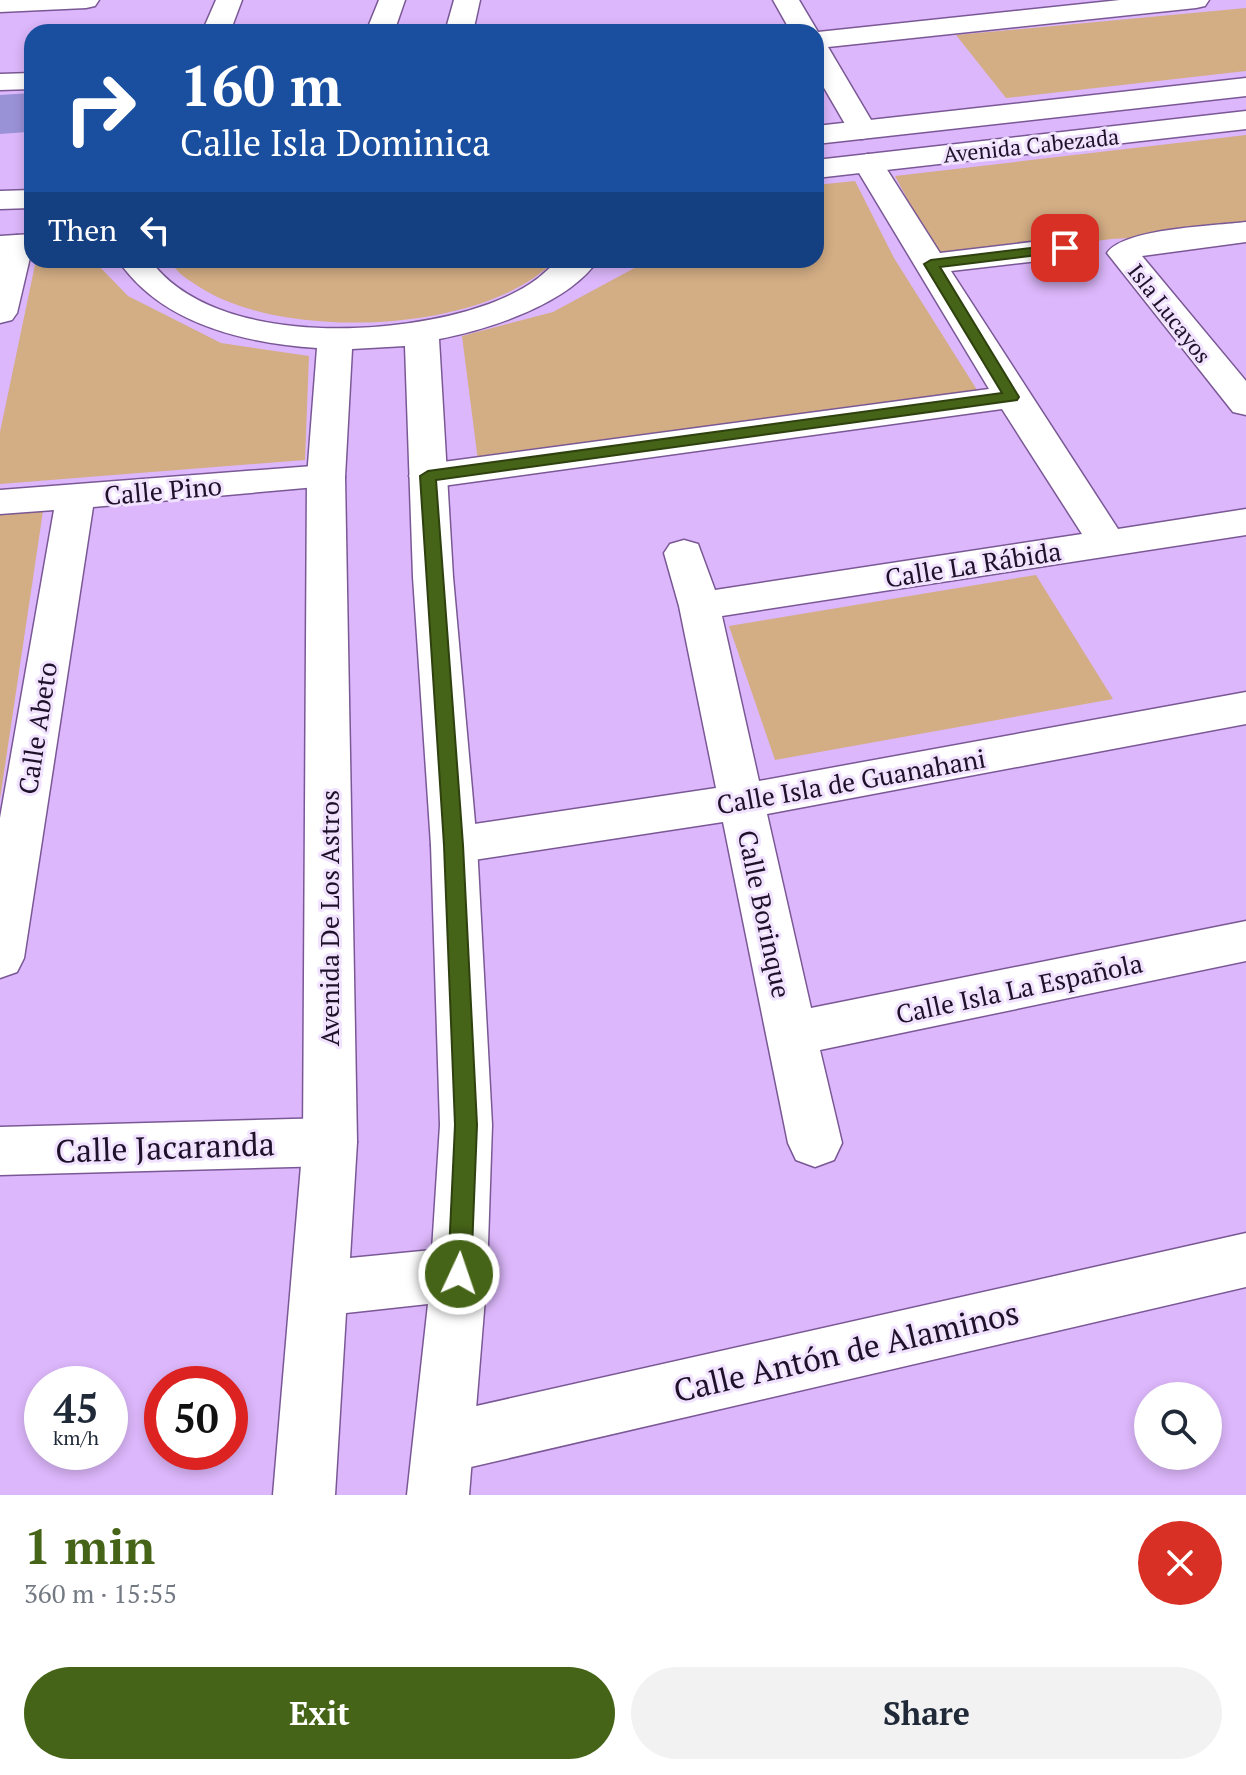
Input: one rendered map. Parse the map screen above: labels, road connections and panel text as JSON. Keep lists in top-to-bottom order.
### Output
{
  "streets": {
    "street": [
      "Avenida Cabezada",
      "Isla Lucayos",
      "Calle Pino",
      "Calle La Rábida",
      "Calle Abeto",
      "Calle Isla de Guanahani",
      "Calle Borinque",
      "Avenida De Los Astros",
      "Calle Isla La Española",
      "Calle Jacaranda",
      "Calle Antón de Alaminos"
    ]
  },
  "crossings": [
    ["Calle Pino", "Calle Abeto"],
    ["Calle Pino", "Avenida De Los Astros"],
    ["Calle La Rábida", "Calle Borinque"],
    ["Calle Isla de Guanahani", "Calle Borinque"],
    ["Calle Borinque", "Calle Isla La Española"],
    ["Avenida De Los Astros", "Calle Jacaranda"]
  ],
  "page": {
    "turn": ["160 m", "Calle Isla Dominica"],
    "then": "Then",
    "speed": "45 km/h",
    "limit": "50",
    "heading": ["1 min", "360 m · 15:55"],
    "buttons": ["Exit", "Share"]
  }
}
